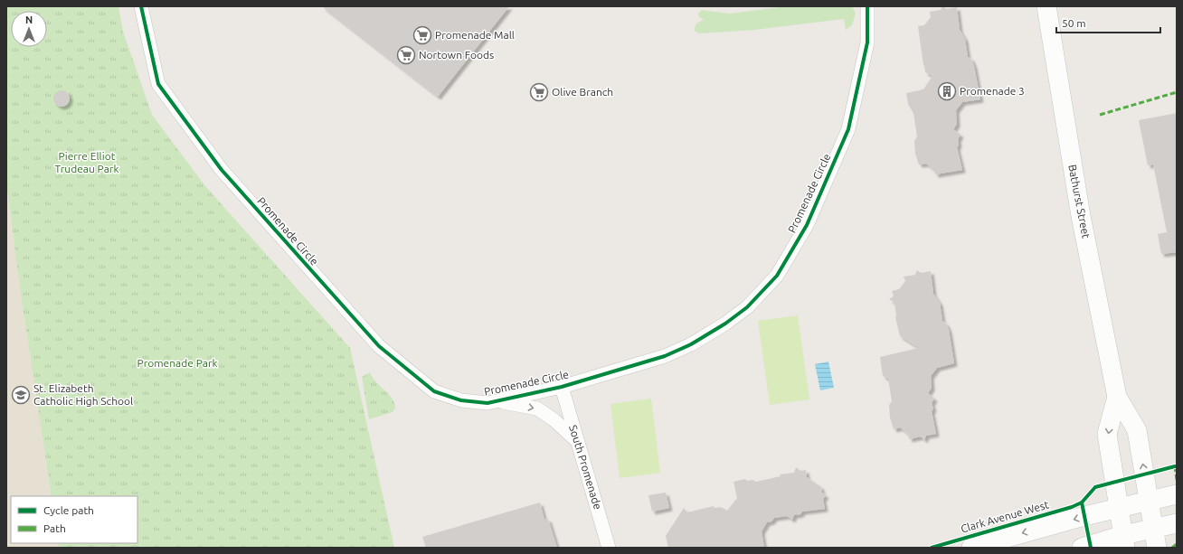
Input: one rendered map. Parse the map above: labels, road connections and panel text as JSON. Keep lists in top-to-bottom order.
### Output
{
  "streets": {
    "main road": ["Bathurst Street", "Clark Avenue West"],
    "street": ["Promenade Circle", "South Promenade"]
  },
  "crossings": [
    ["Promenade Circle", "South Promenade"],
    ["Bathurst Street", "Clark Avenue West"]
  ],
  "parks": ["Pierre Elliot Trudeau Park", "Promenade Park"],
  "places": {
    "supermarket": ["Promenade Mall", "Nortown Foods", "Olive Branch"],
    "building": ["Promenade 3"],
    "school or university": ["St. Elizabeth Catholic High School"]
  },
  "legend": ["Cycle path", "Path"],
  "scale_bar": "50 m",
  "north": "top"
}
